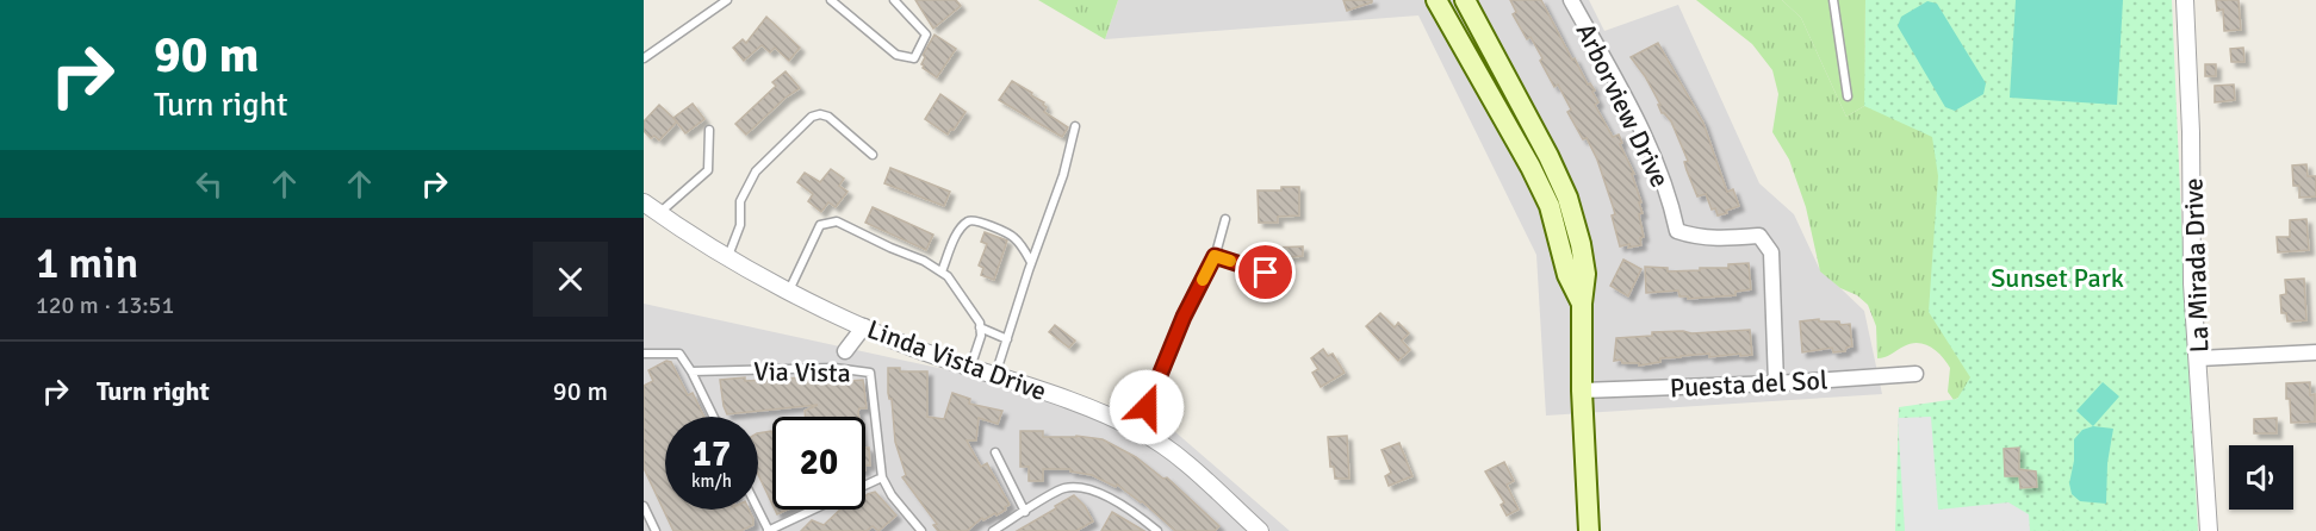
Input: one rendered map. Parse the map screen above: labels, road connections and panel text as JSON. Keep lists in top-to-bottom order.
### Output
{
  "streets": {
    "street": [
      "Arborview Drive",
      "La Mirada Drive",
      "Linda Vista Drive",
      "Puesta del Sol"
    ],
    "lane": ["Via Vista"]
  },
  "crossings": [
    ["Arborview Drive", "Puesta del Sol"]
  ],
  "parks": ["Sunset Park"],
  "page": {
    "turn": ["90 m", "Turn right"],
    "heading": ["1 min", "120 m · 13:51"],
    "list": [
      {
        "name": "Turn right",
        "value": "90 m"
      }
    ],
    "speed": "17 km/h",
    "limit": "20"
  }
}
